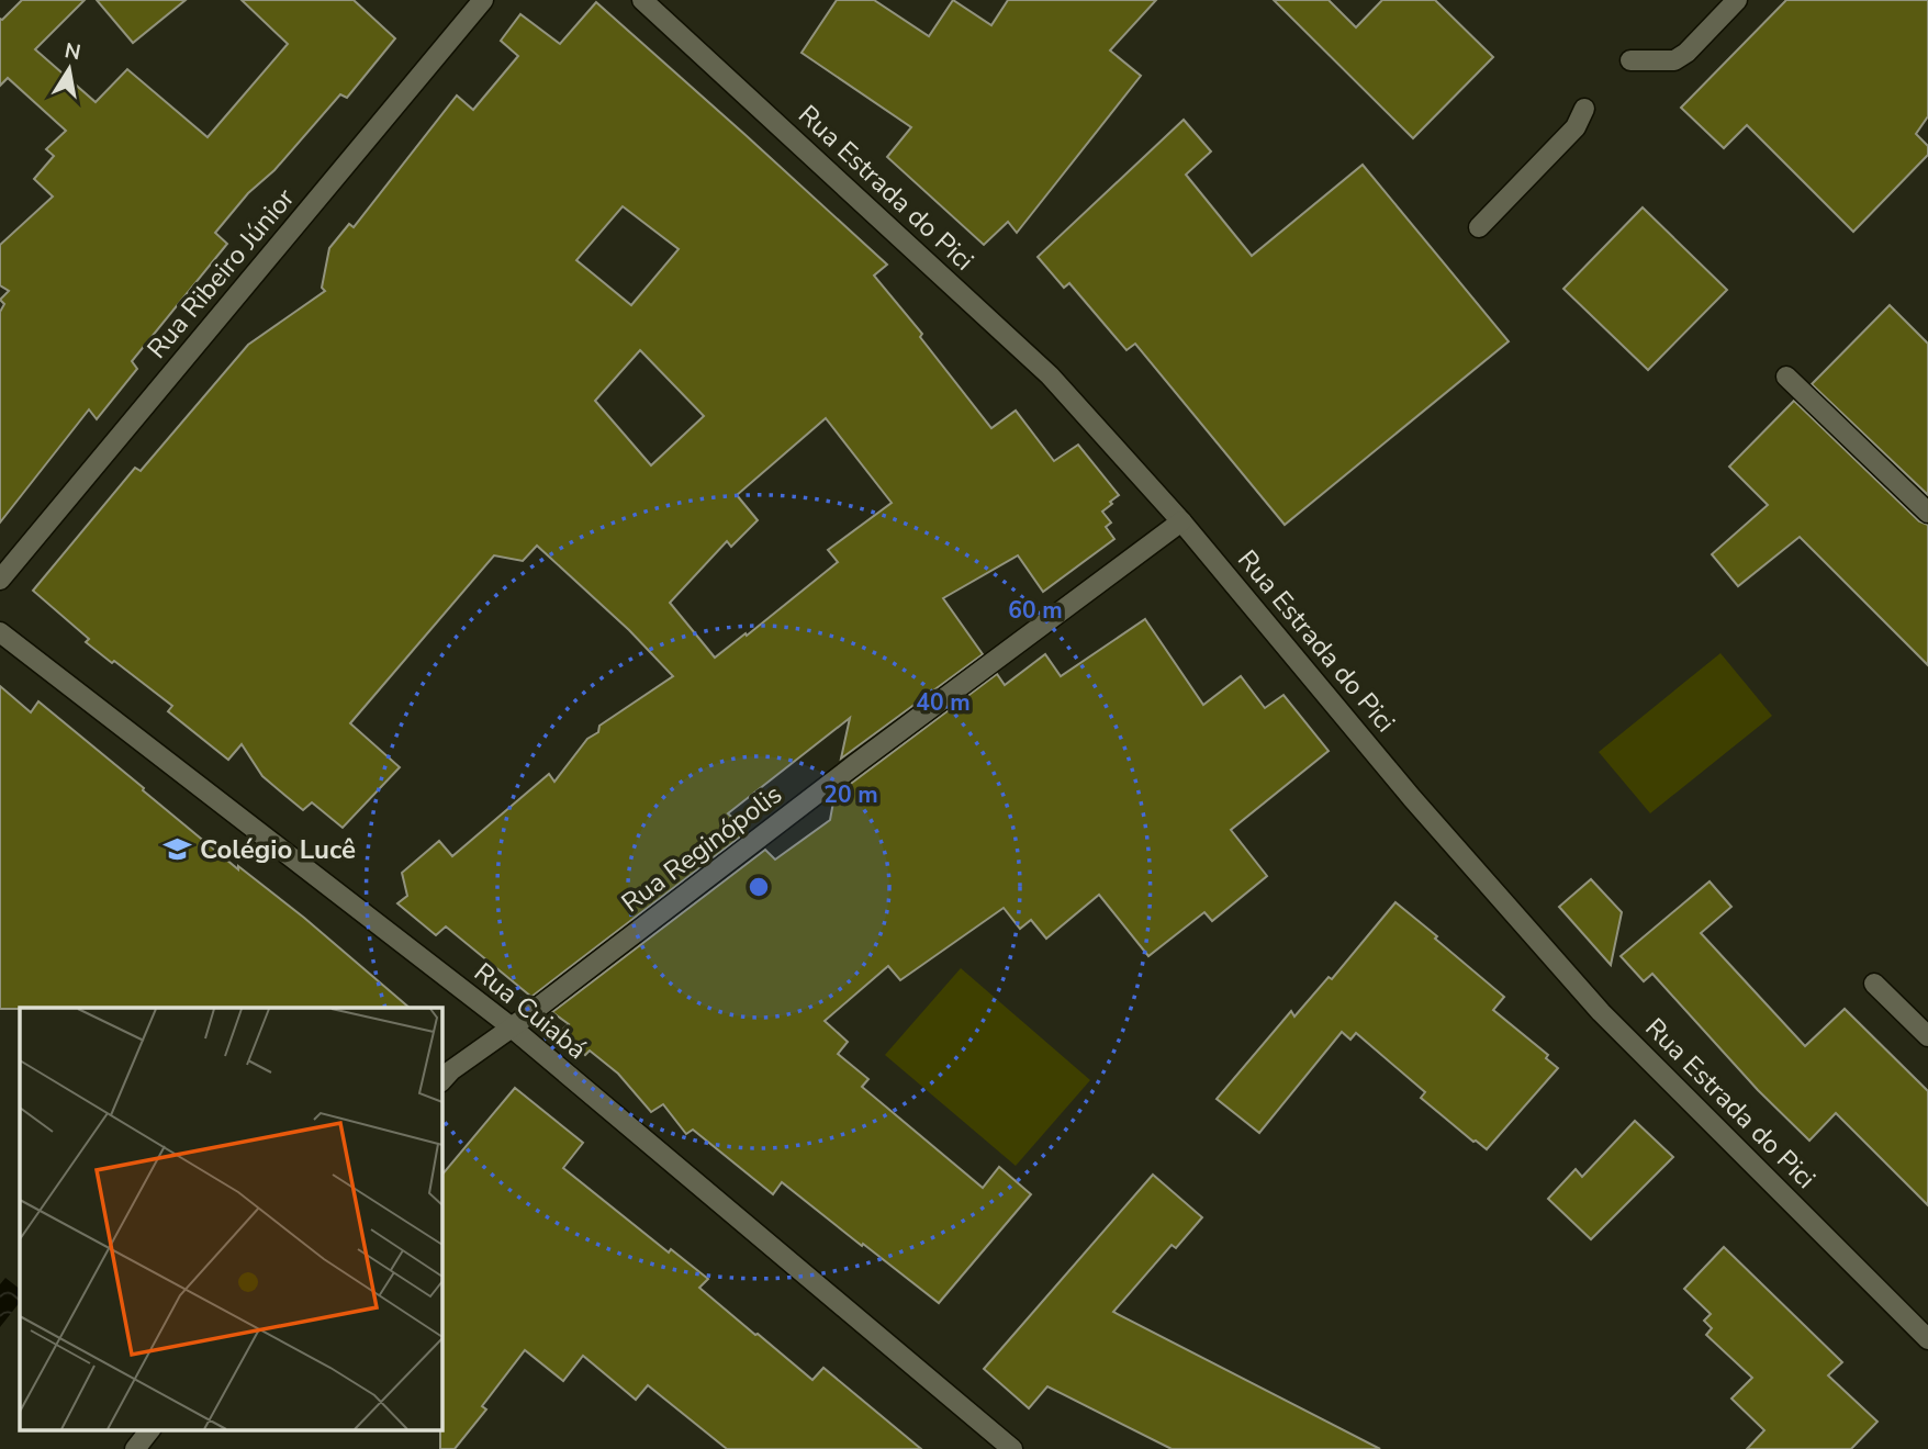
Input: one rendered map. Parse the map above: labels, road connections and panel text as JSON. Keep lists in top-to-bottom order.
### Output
{
  "streets": {
    "street": [
      "Rua Estrada do Pici",
      "Rua Ribeiro Júnior",
      "Rua Reginópolis",
      "Rua Cuiabá"
    ]
  },
  "crossings": [
    ["Rua Estrada do Pici", "Rua Reginópolis"],
    ["Rua Reginópolis", "Rua Cuiabá"]
  ],
  "places": {
    "school or university": ["Colégio Lucê"]
  },
  "north": "top",
  "rings": ["60 m", "40 m", "20 m"]
}
